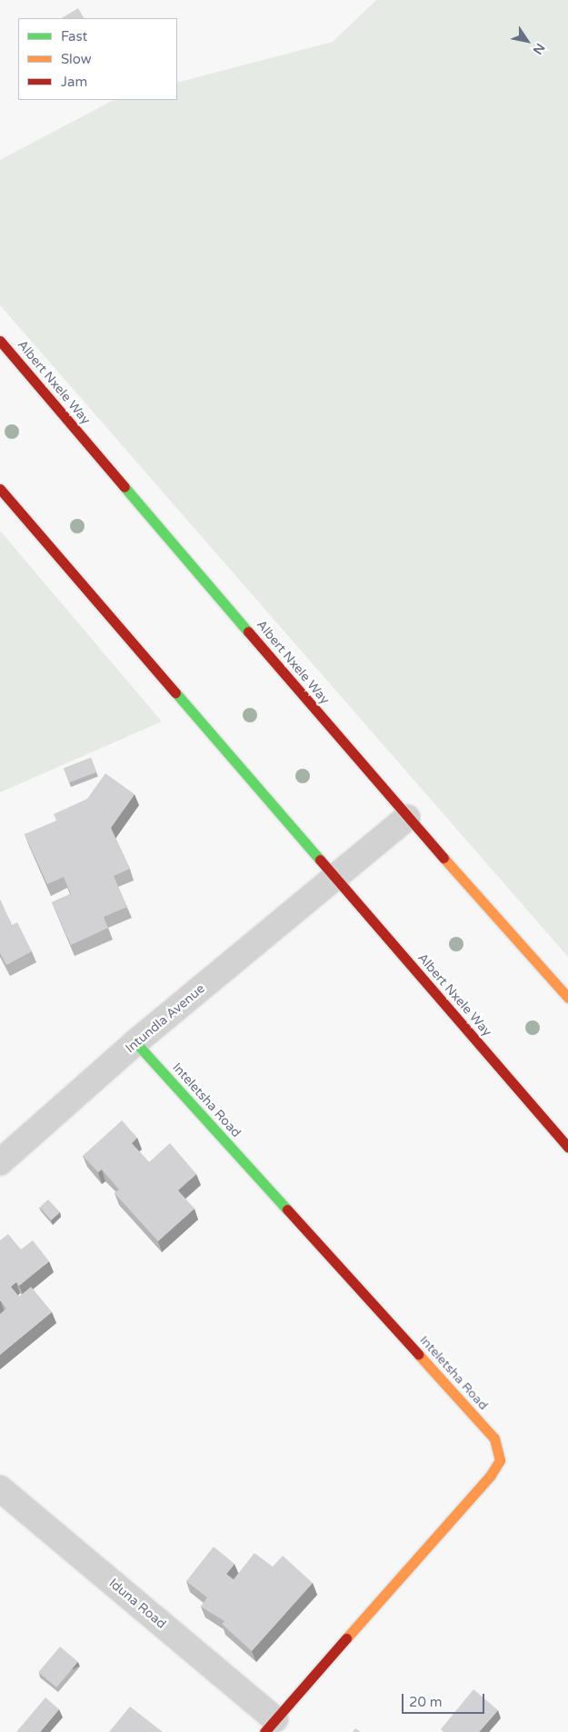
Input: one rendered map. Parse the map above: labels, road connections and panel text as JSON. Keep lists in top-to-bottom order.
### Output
{
  "streets": {
    "main road": ["Albert Nxele Way", "Inteletsha Road"],
    "street": ["Intundla Avenue", "Iduna Road"]
  },
  "crossings": [
    ["Albert Nxele Way", "Intundla Avenue"],
    ["Intundla Avenue", "Inteletsha Road"],
    ["Inteletsha Road", "Iduna Road"]
  ],
  "legend": ["Fast", "Slow", "Jam"],
  "scale_bar": "20 m",
  "north": "bottom right"
}
